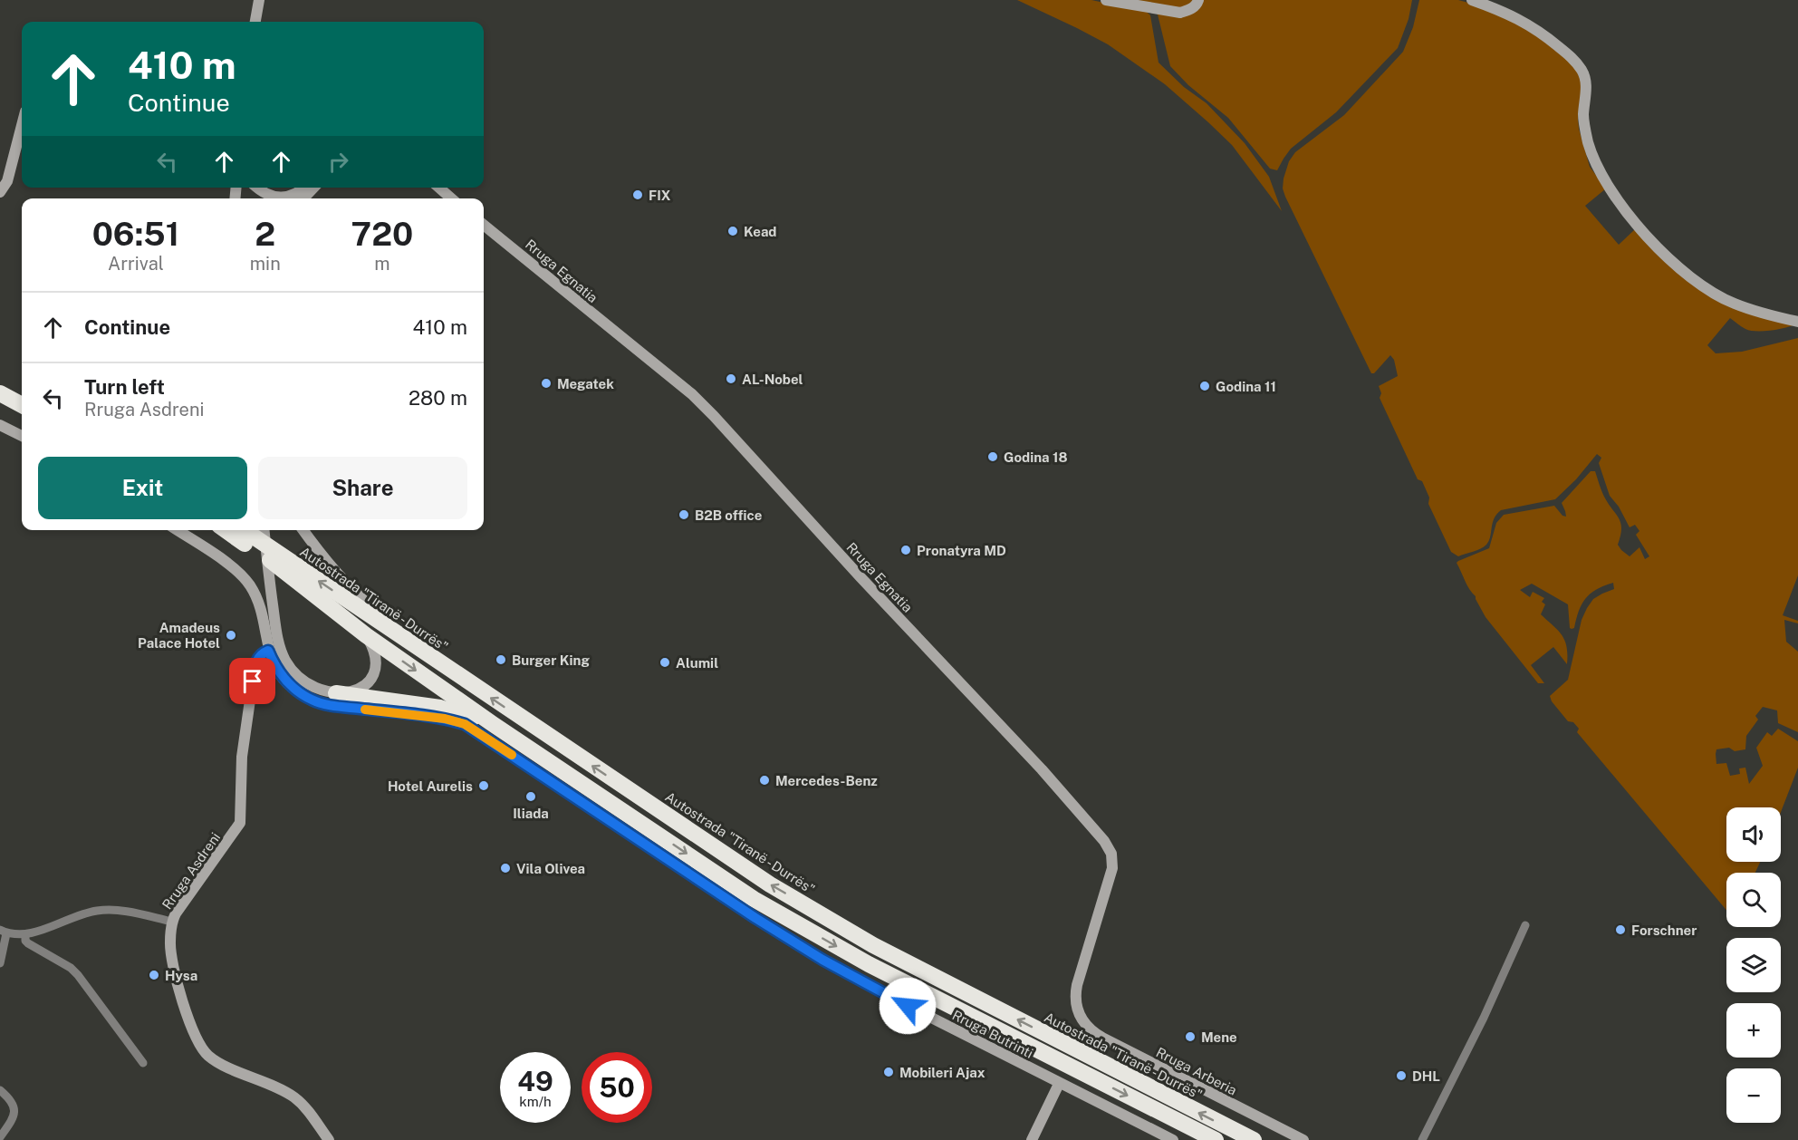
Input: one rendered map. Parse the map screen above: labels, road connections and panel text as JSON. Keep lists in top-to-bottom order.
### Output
{
  "streets": {
    "highway": ["Autostrada \"Tiranë - Durrës\""],
    "main road": [
      "Rruga Egnatia",
      "Rruga Asdreni",
      "Rruga Butrinti",
      "Rruga Arberia"
    ]
  },
  "crossings": [
    ["Rruga Egnatia", "Rruga Arberia"]
  ],
  "places": [
    "FIX",
    "Kead",
    "AL-Nobel",
    "Megatek",
    "Godina 11",
    "Godina 18",
    "B2B office",
    "Pronatyra MD",
    "Amadeus Palace Hotel",
    "Burger King",
    "Alumil",
    "Mercedes-Benz",
    "Hotel Aurelis",
    "Iliada",
    "Vila Olivea",
    "Forschner",
    "Hysa",
    "Mene",
    "Mobileri Ajax",
    "DHL"
  ],
  "page": {
    "turn": ["410 m", "Continue"],
    "eta": [
      "06:51",
      "Arrival",
      "2",
      "min",
      "720",
      "m"
    ],
    "list": [
      {
        "name": "Continue",
        "value": "410 m"
      },
      {
        "name": "Turn left",
        "note": "Rruga Asdreni",
        "value": "280 m"
      }
    ],
    "buttons": ["Exit", "Share"],
    "map_buttons": ["+", "−"],
    "speed": "49 km/h",
    "limit": "50"
  }
}
